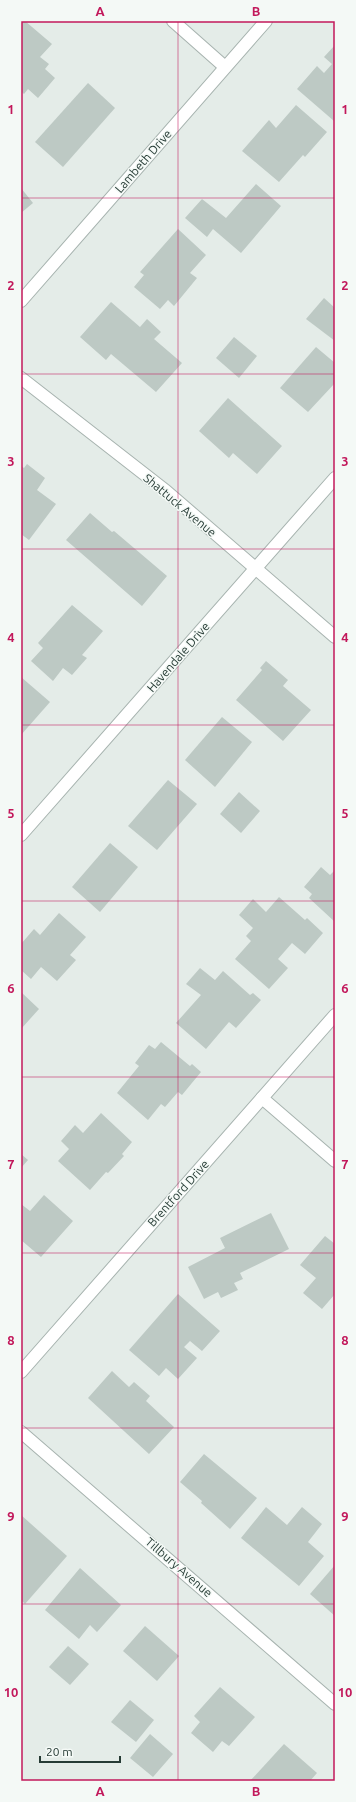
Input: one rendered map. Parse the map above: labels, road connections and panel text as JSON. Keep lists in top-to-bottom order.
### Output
{
  "streets": {
    "street": [
      "Lambeth Drive",
      "Shattuck Avenue",
      "Havendale Drive",
      "Brentford Drive",
      "Tillbury Avenue"
    ]
  },
  "crossings": [
    ["Shattuck Avenue", "Havendale Drive"]
  ],
  "scale_bar": "20 m",
  "grid": {
    "columns": ["A", "B"],
    "rows": [
      "1",
      "2",
      "3",
      "4",
      "5",
      "6",
      "7",
      "8",
      "9",
      "10"
    ]
  }
}
